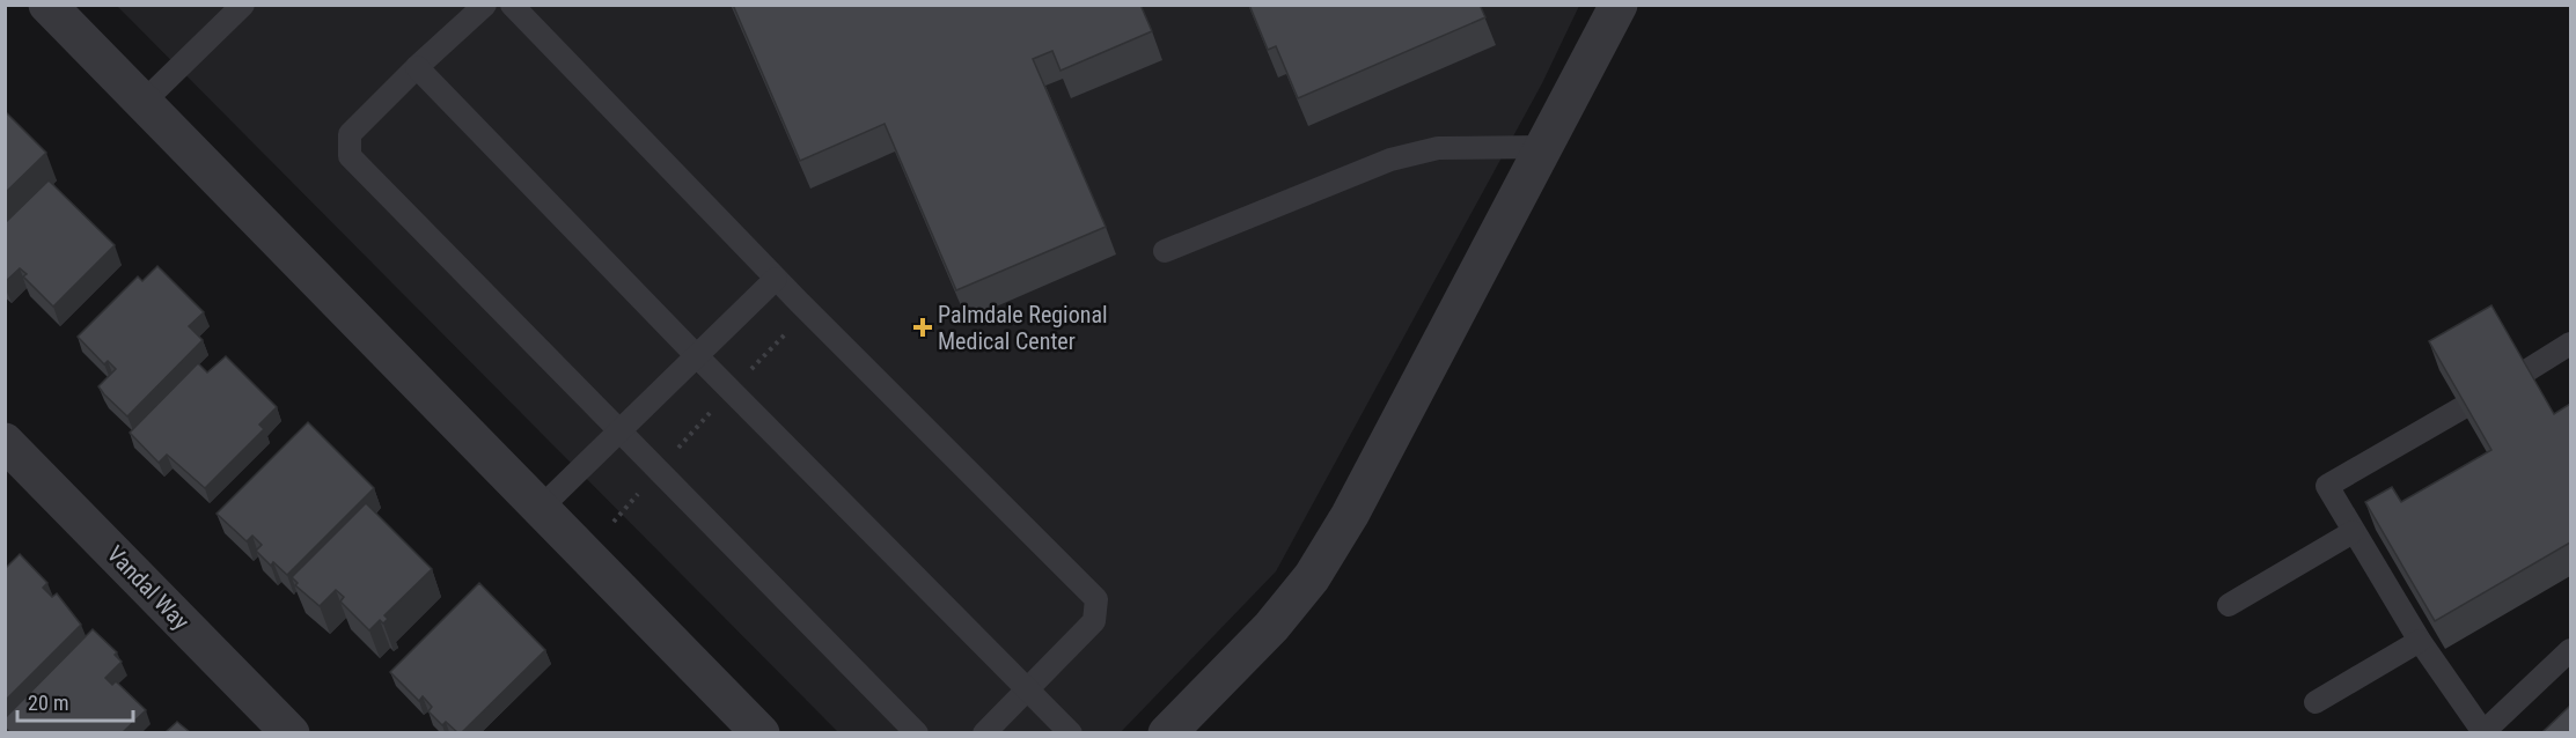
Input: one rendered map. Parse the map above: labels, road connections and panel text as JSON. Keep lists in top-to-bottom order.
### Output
{
  "streets": {
    "street": ["Vandal Way"]
  },
  "places": {
    "health": ["Palmdale Regional Medical Center"]
  },
  "scale_bar": "20 m"
}
